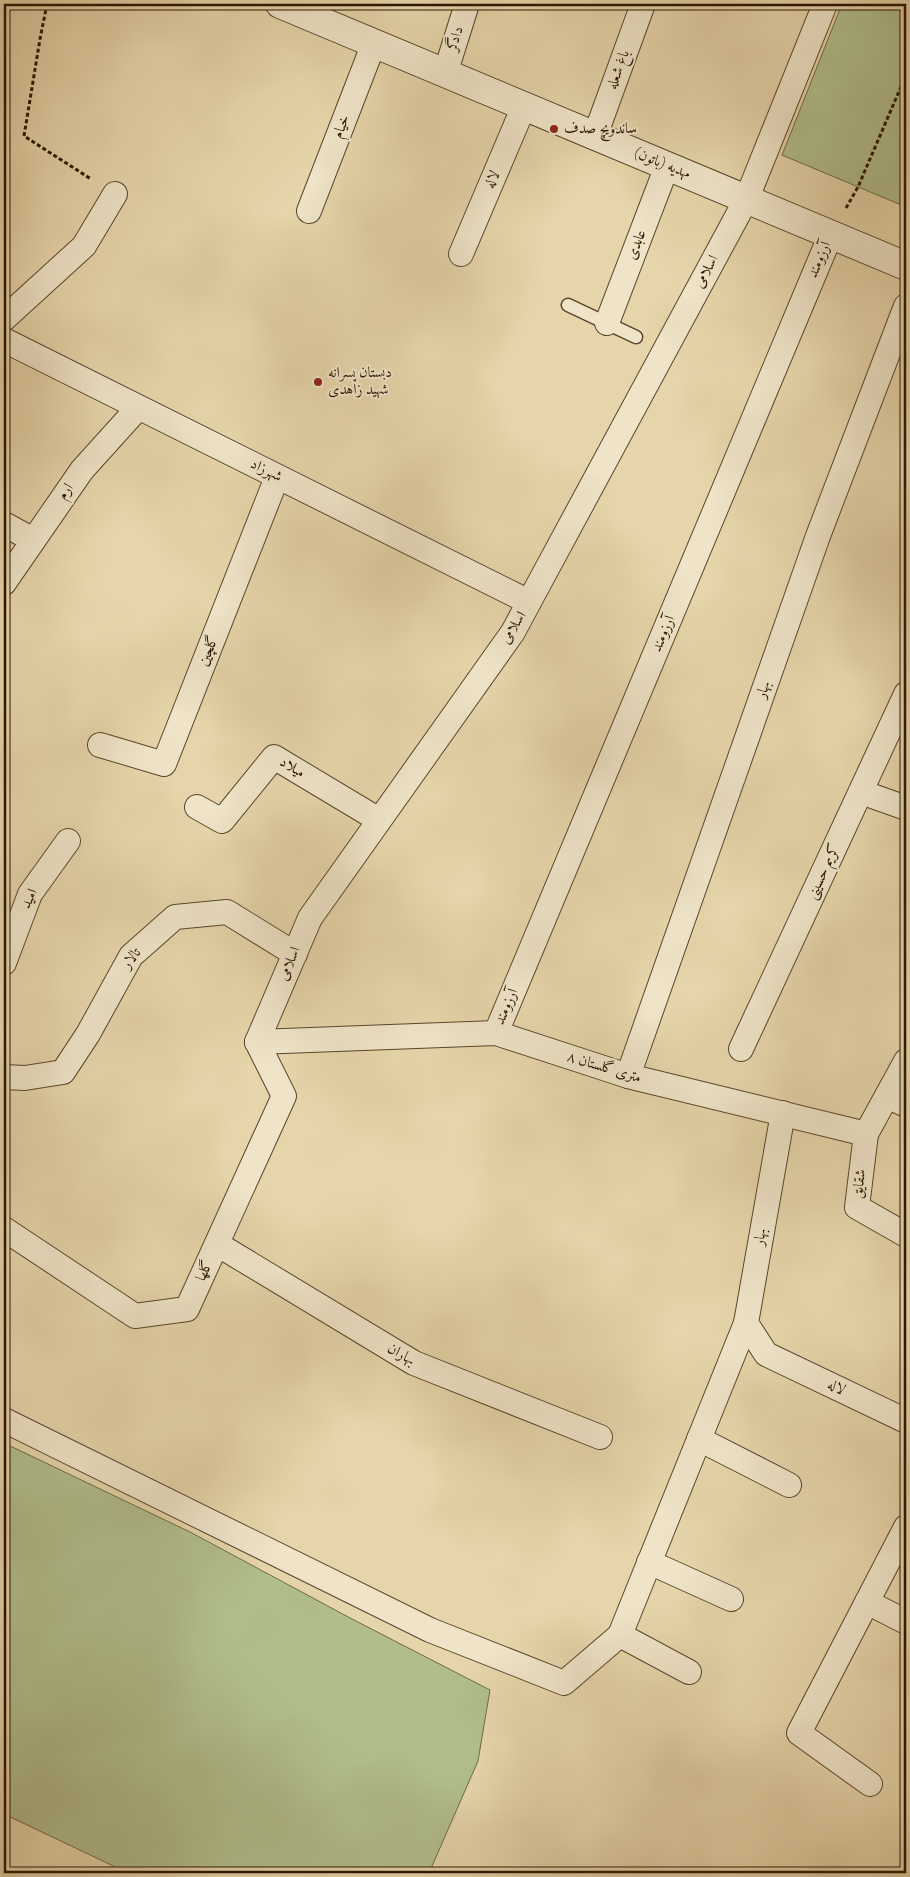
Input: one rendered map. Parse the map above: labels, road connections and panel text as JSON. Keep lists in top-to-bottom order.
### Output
{
  "streets": {
    "street": [
      "دادگر",
      "باغ شعله",
      "خیام",
      "مهدیه (باتون)",
      "لاله",
      "عابدی",
      "آرزومند",
      "اسلامی",
      "شهرزاد",
      "ارم",
      "گلچین",
      "بهار",
      "میلاد",
      "کریم حسینی",
      "امید",
      "تالار",
      "۸ متری گلستان",
      "شقایق",
      "گلها",
      "بهاران"
    ]
  },
  "crossings": [
    ["دادگر", "مهدیه (باتون)"],
    ["باغ شعله", "مهدیه (باتون)"],
    ["خیام", "مهدیه (باتون)"],
    ["مهدیه (باتون)", "لاله"],
    ["مهدیه (باتون)", "عابدی"],
    ["مهدیه (باتون)", "آرزومند"],
    ["مهدیه (باتون)", "اسلامی"],
    ["لاله", "بهار"],
    ["آرزومند", "۸ متری گلستان"],
    ["اسلامی", "شهرزاد"],
    ["اسلامی", "میلاد"],
    ["اسلامی", "تالار"],
    ["اسلامی", "۸ متری گلستان"],
    ["اسلامی", "گلها"],
    ["شهرزاد", "ارم"],
    ["شهرزاد", "گلچین"],
    ["بهار", "۸ متری گلستان"],
    ["۸ متری گلستان", "شقایق"],
    ["۸ متری گلستان", "گلها"],
    ["گلها", "بهاران"]
  ],
  "places": ["ساندویچ صدف", "دبستان پسرانه شهید زاهدی"]
}
